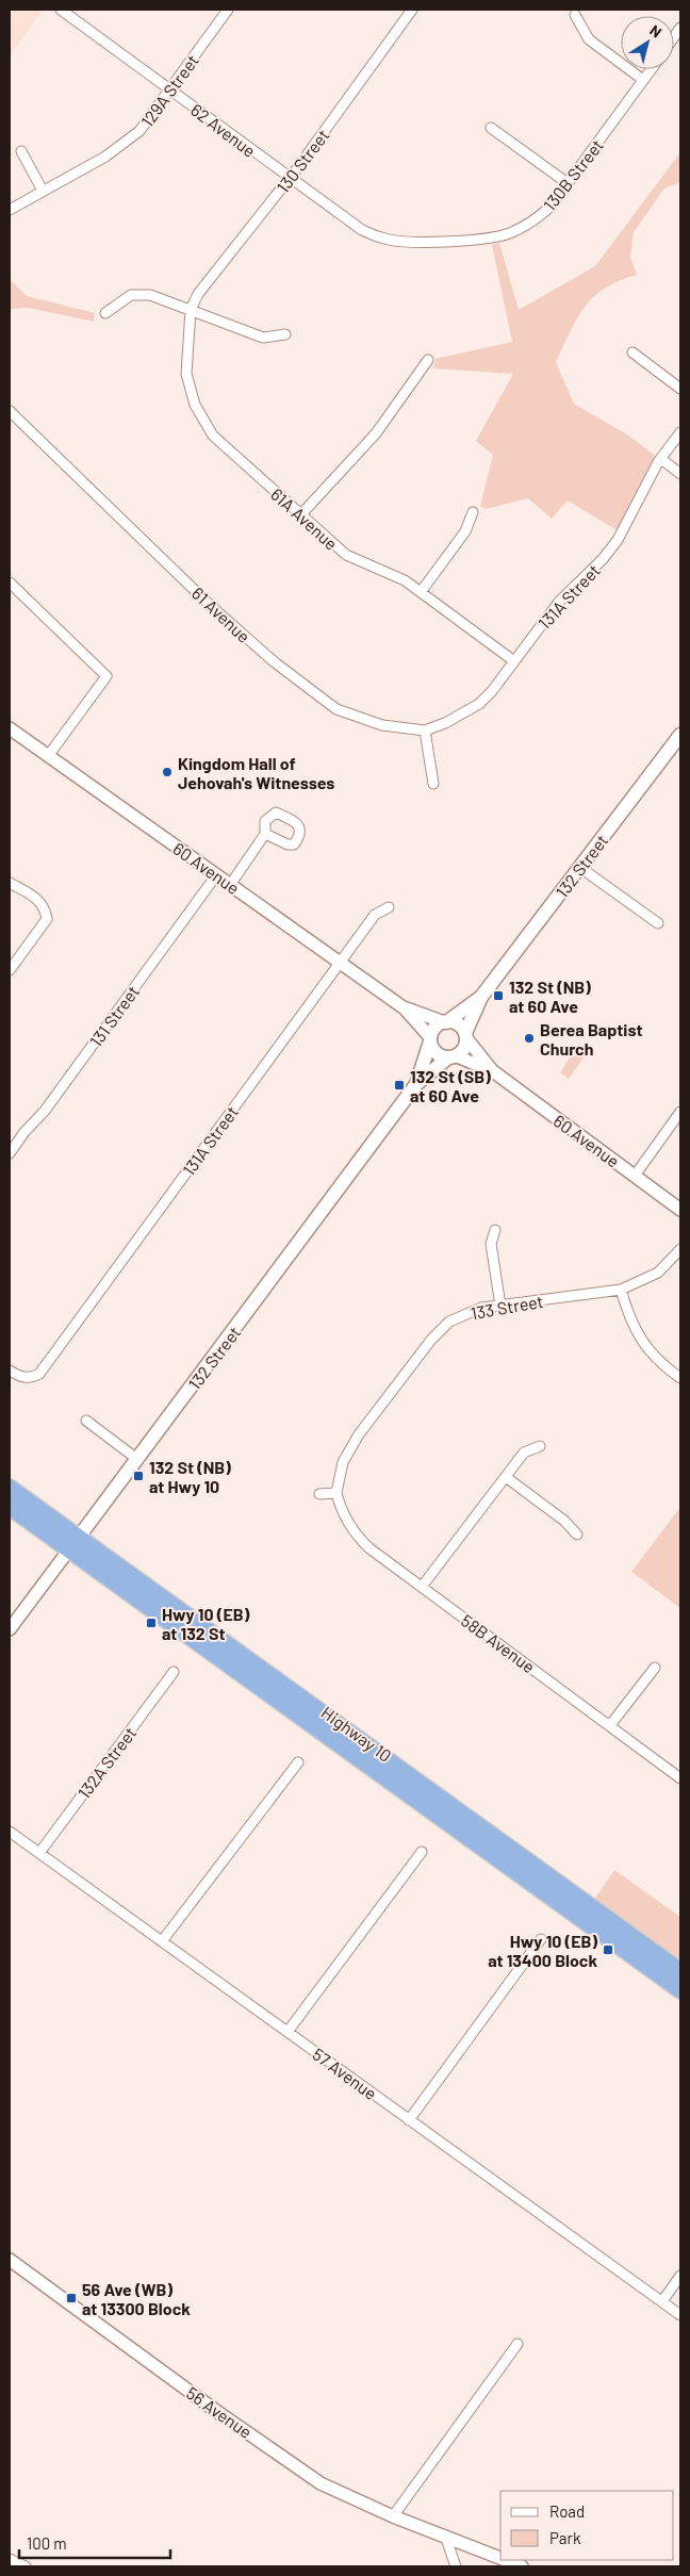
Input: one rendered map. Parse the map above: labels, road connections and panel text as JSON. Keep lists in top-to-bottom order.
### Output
{
  "streets": {
    "highway": ["Highway 10"],
    "main road": ["132 Street"],
    "street": [
      "129A Street",
      "62 Avenue",
      "130 Street",
      "130B Street",
      "61A Avenue",
      "131A Street",
      "61 Avenue",
      "60 Avenue",
      "131 Street",
      "133 Street",
      "58B Avenue",
      "132A Street",
      "57 Avenue",
      "56 Avenue"
    ]
  },
  "crossings": [
    ["129A Street", "62 Avenue"],
    ["62 Avenue", "130 Street"],
    ["62 Avenue", "130B Street"],
    ["130 Street", "61A Avenue"],
    ["61A Avenue", "131A Street"],
    ["131A Street", "61 Avenue"],
    ["131A Street", "60 Avenue"],
    ["132 Street", "60 Avenue"],
    ["132 Street", "Highway 10"],
    ["60 Avenue", "131 Street"],
    ["133 Street", "58B Avenue"],
    ["132A Street", "57 Avenue"]
  ],
  "places": {
    "other": ["Kingdom Hall of Jehovah's Witnesses", "Berea Baptist Church"],
    "transit": [
      "132 St (NB) at 60 Ave",
      "132 St (SB) at 60 Ave",
      "132 St (NB) at Hwy 10",
      "Hwy 10 (EB) at 132 St",
      "Hwy 10 (EB) at 13400 Block",
      "56 Ave (WB) at 13300 Block"
    ]
  },
  "legend": ["Road", "Park"],
  "scale_bar": "100 m",
  "north": "top right"
}
